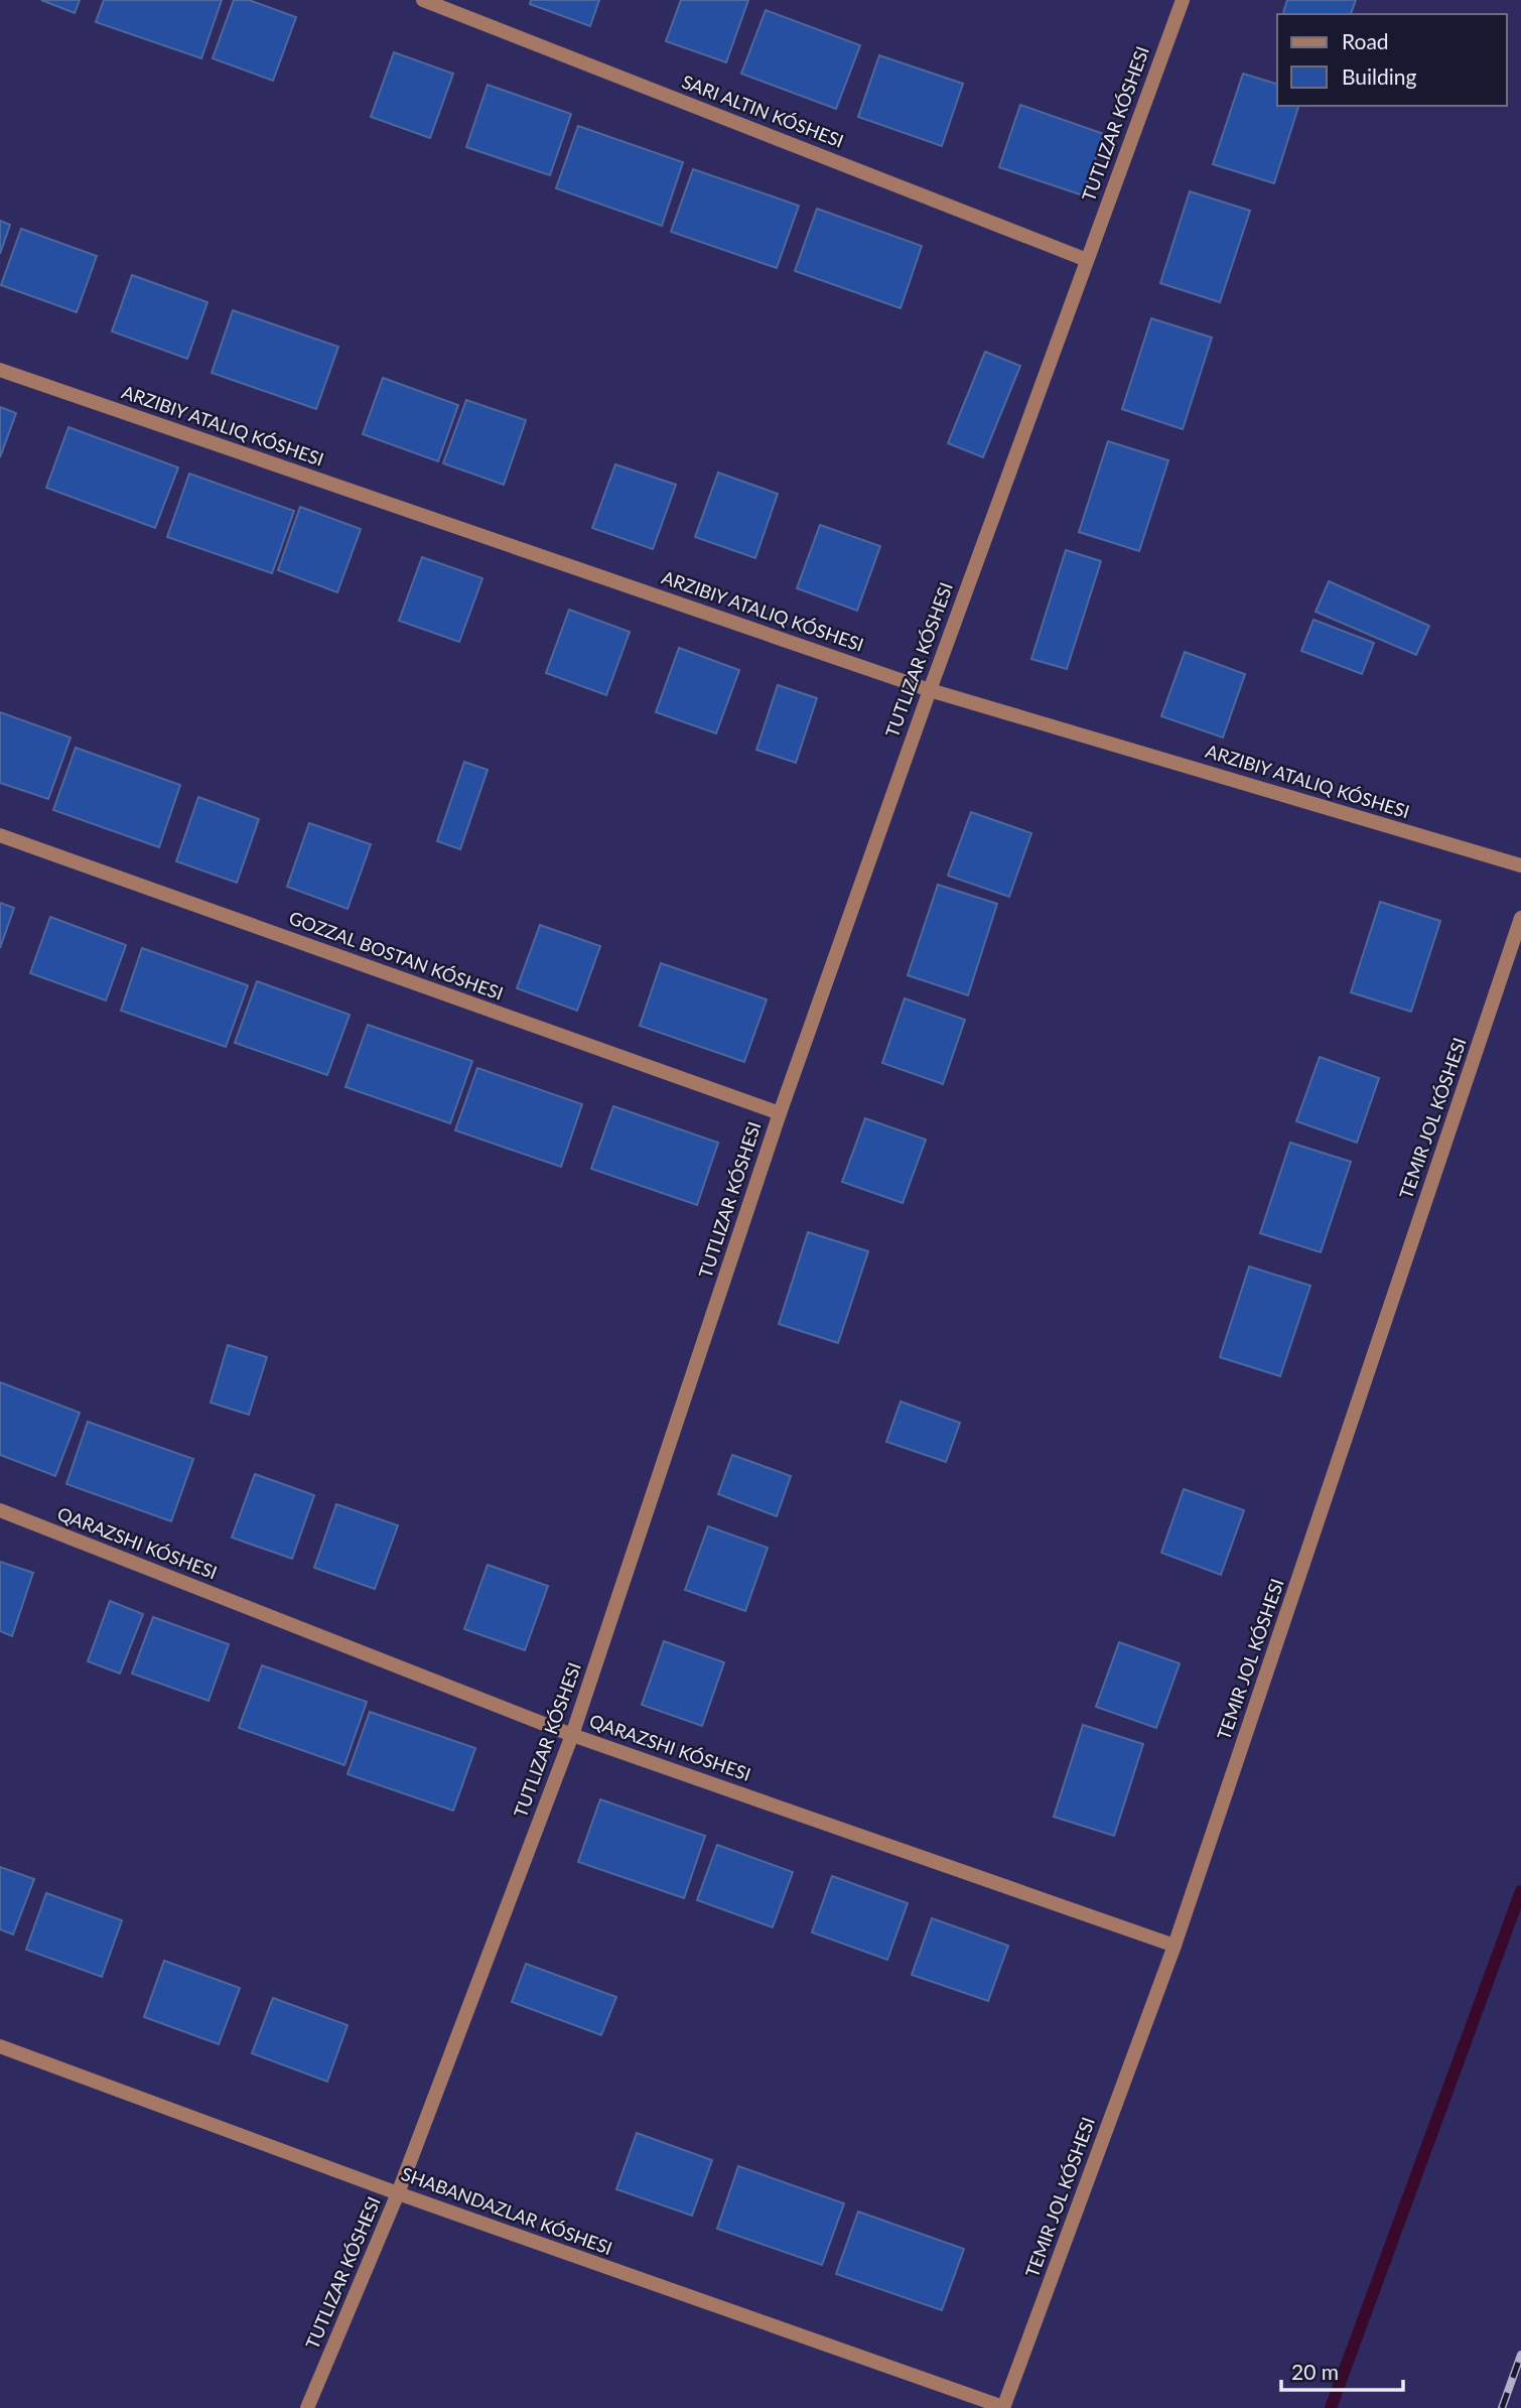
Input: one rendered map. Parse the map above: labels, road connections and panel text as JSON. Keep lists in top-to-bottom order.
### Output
{
  "streets": {
    "street": ["GOZZAL BOSTAN KÓSHESI", "TEMIR JOL KÓSHESI", "SHABANDAZLAR KÓSHESI"]
  },
  "crossings": [
    ["TEMIR JOL KÓSHESI", "SHABANDAZLAR KÓSHESI"]
  ],
  "legend": ["Road", "Building"],
  "scale_bar": "20 m"
}
